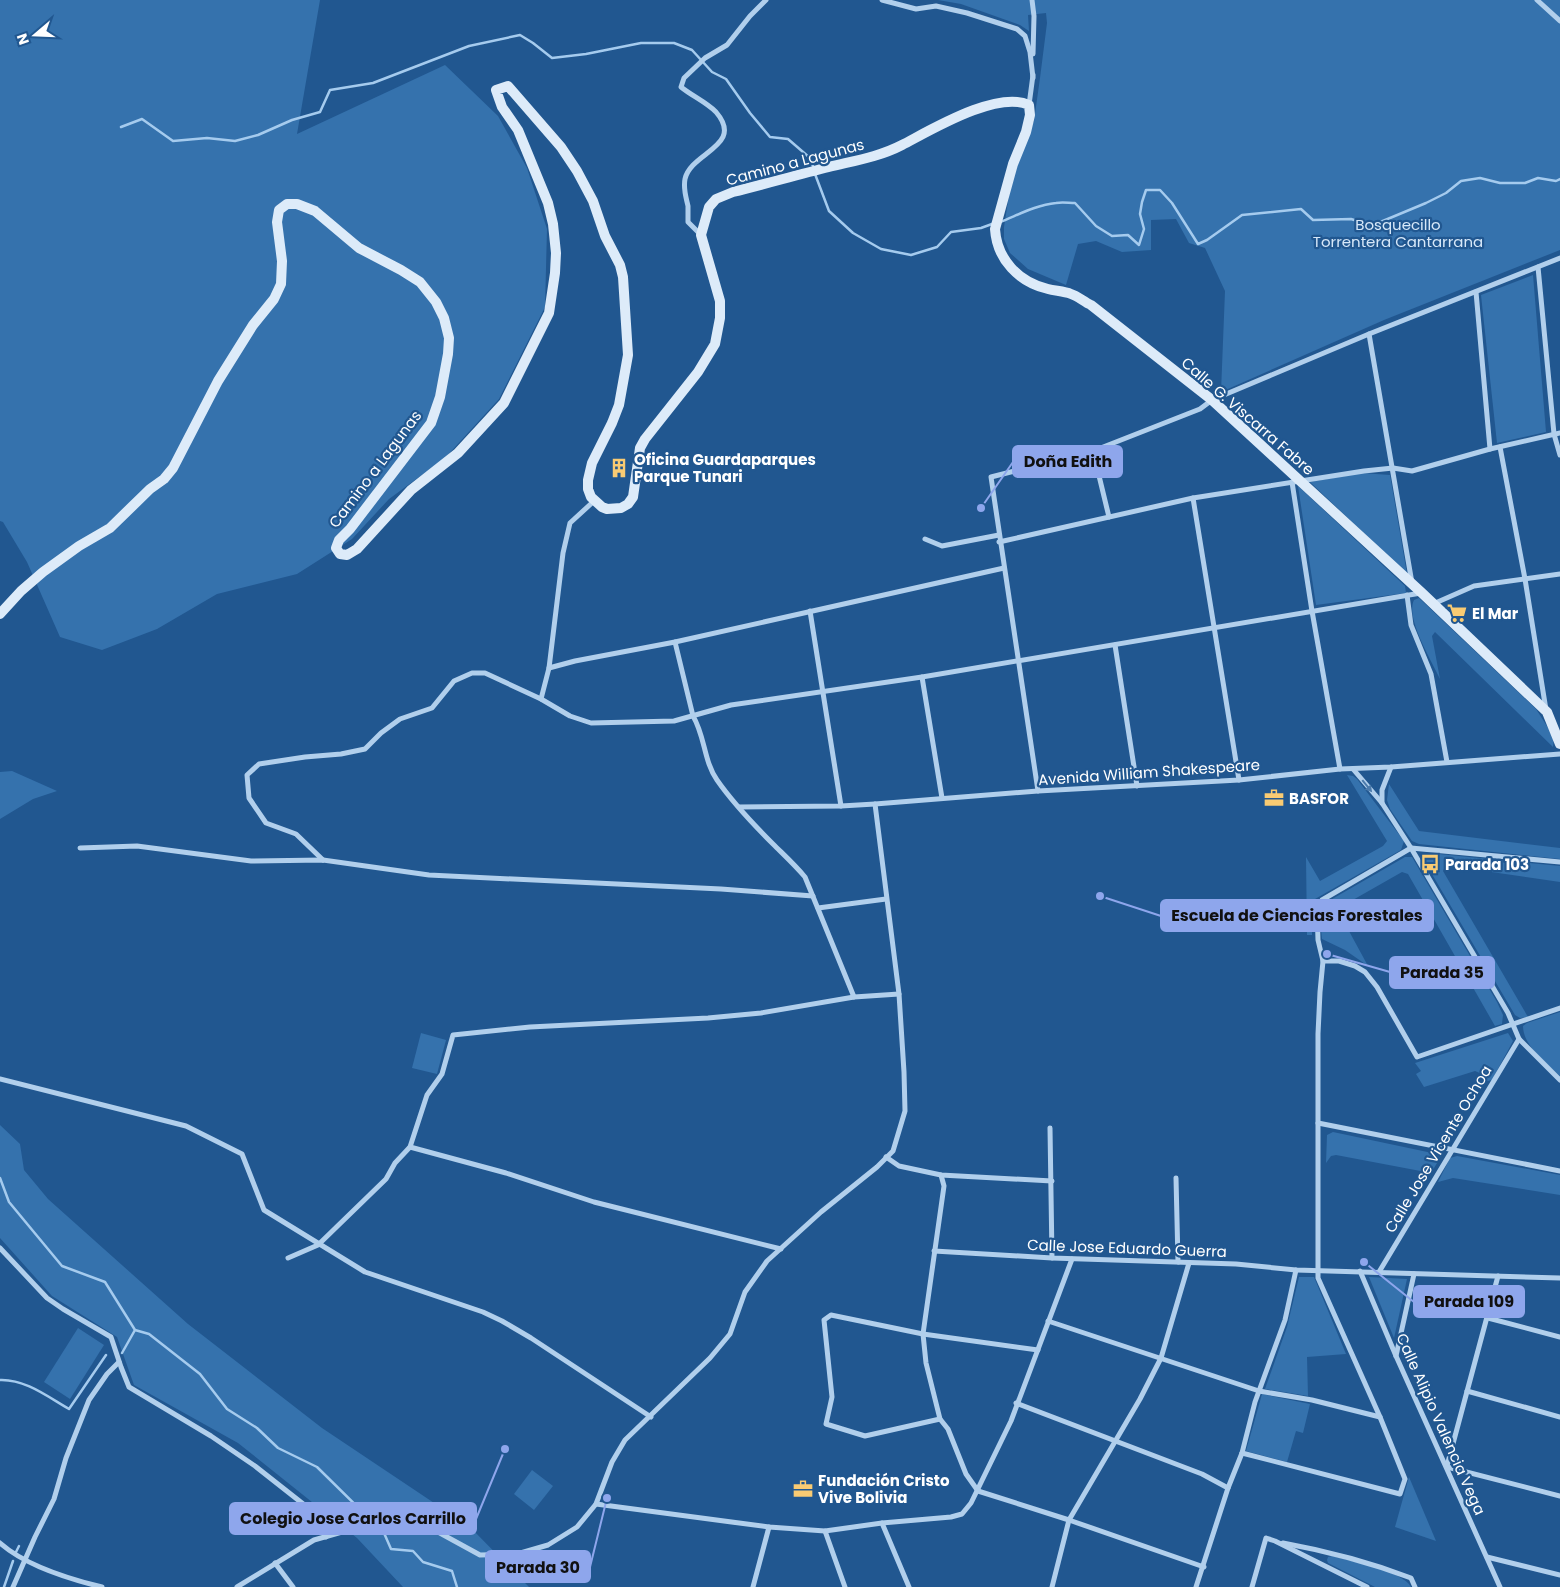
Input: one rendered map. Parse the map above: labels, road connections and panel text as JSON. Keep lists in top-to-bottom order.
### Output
{
  "streets": {
    "street": [
      "Camino a Lagunas",
      "Calle G. Viscarra Fabre",
      "Avenida William Shakespeare",
      "Calle Jose Vicente Ochoa",
      "Calle Jose Eduardo Guerra",
      "Calle Alipio Valencia Vega"
    ]
  },
  "crossings": [
    ["Camino a Lagunas", "Calle G. Viscarra Fabre"],
    ["Calle Jose Eduardo Guerra", "Calle Alipio Valencia Vega"]
  ],
  "parks": ["Bosquecillo Torrentera Cantarrana"],
  "places": {
    "building": ["Oficina Guardaparques Parque Tunari"],
    "other": [
      "Doña Edith",
      "Escuela de Ciencias Forestales",
      "Parada 35",
      "Parada 109",
      "Colegio Jose Carlos Carrillo",
      "Parada 30"
    ],
    "supermarket": ["El Mar"],
    "office": ["BASFOR", "Fundación Cristo Vive Bolivia"],
    "bus stop": ["Parada 103"]
  },
  "north": "left"
}
